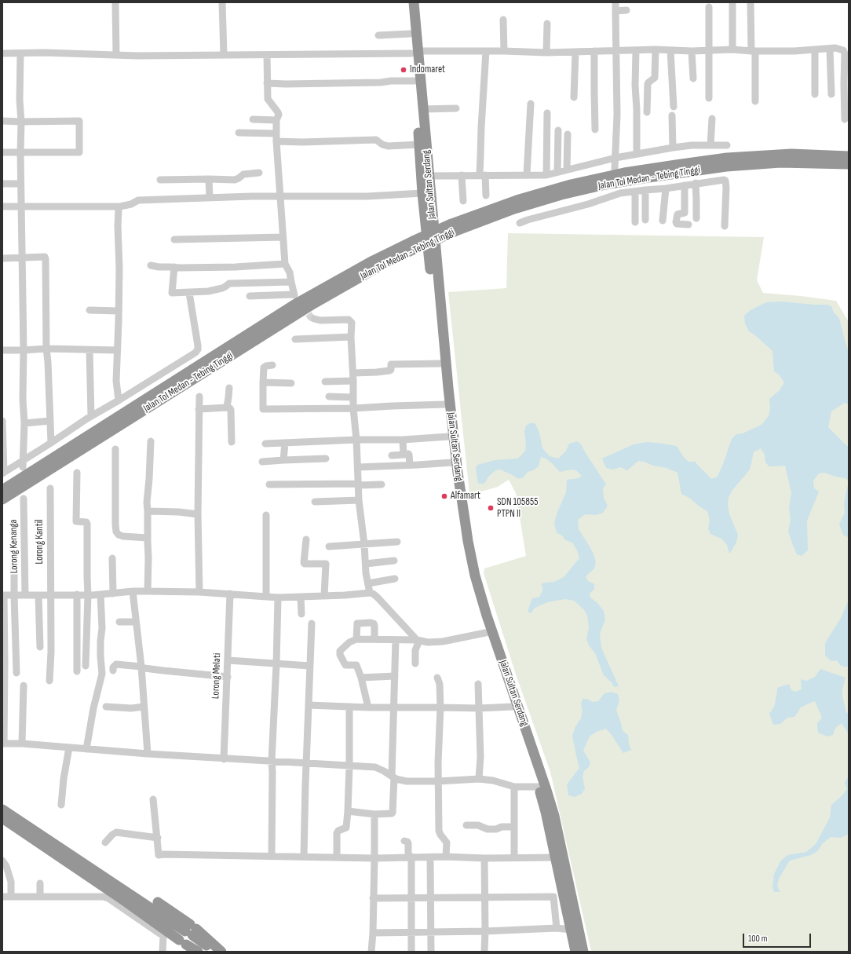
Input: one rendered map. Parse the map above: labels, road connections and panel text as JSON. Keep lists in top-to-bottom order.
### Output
{
  "streets": {
    "highway": ["Jalan Tol Medan - Tebing Tinggi", "Jalan Sultan Serdang"],
    "street": ["Lorong Kantil", "Lorong Kenanga", "Lorong Melati"]
  },
  "places": ["Indomaret", "Alfamart", "SDN 105855 PTPN II"],
  "scale_bar": "100 m"
}
